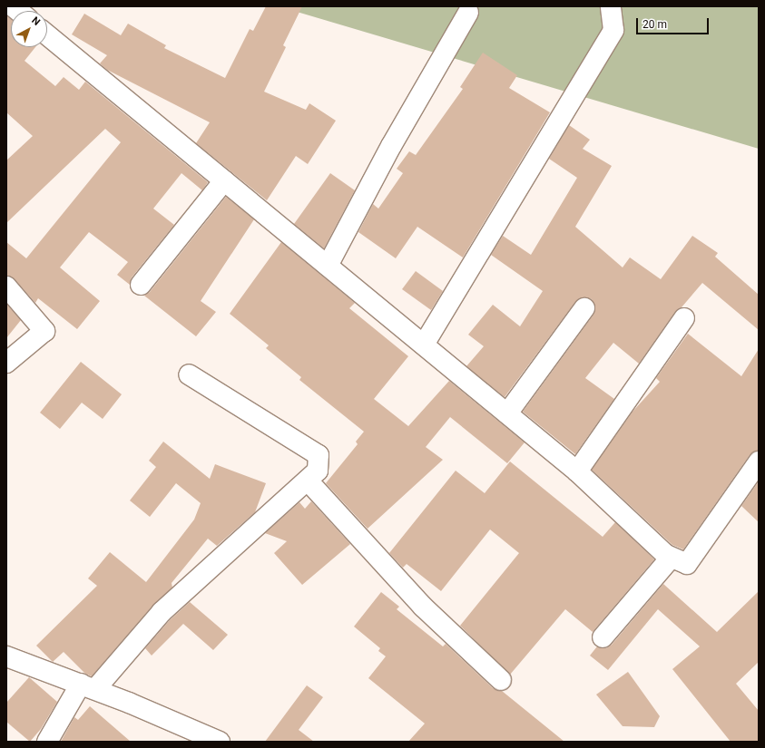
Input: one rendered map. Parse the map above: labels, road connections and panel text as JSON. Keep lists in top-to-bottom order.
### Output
{
  "scale_bar": "20 m",
  "north": "top right"
}
